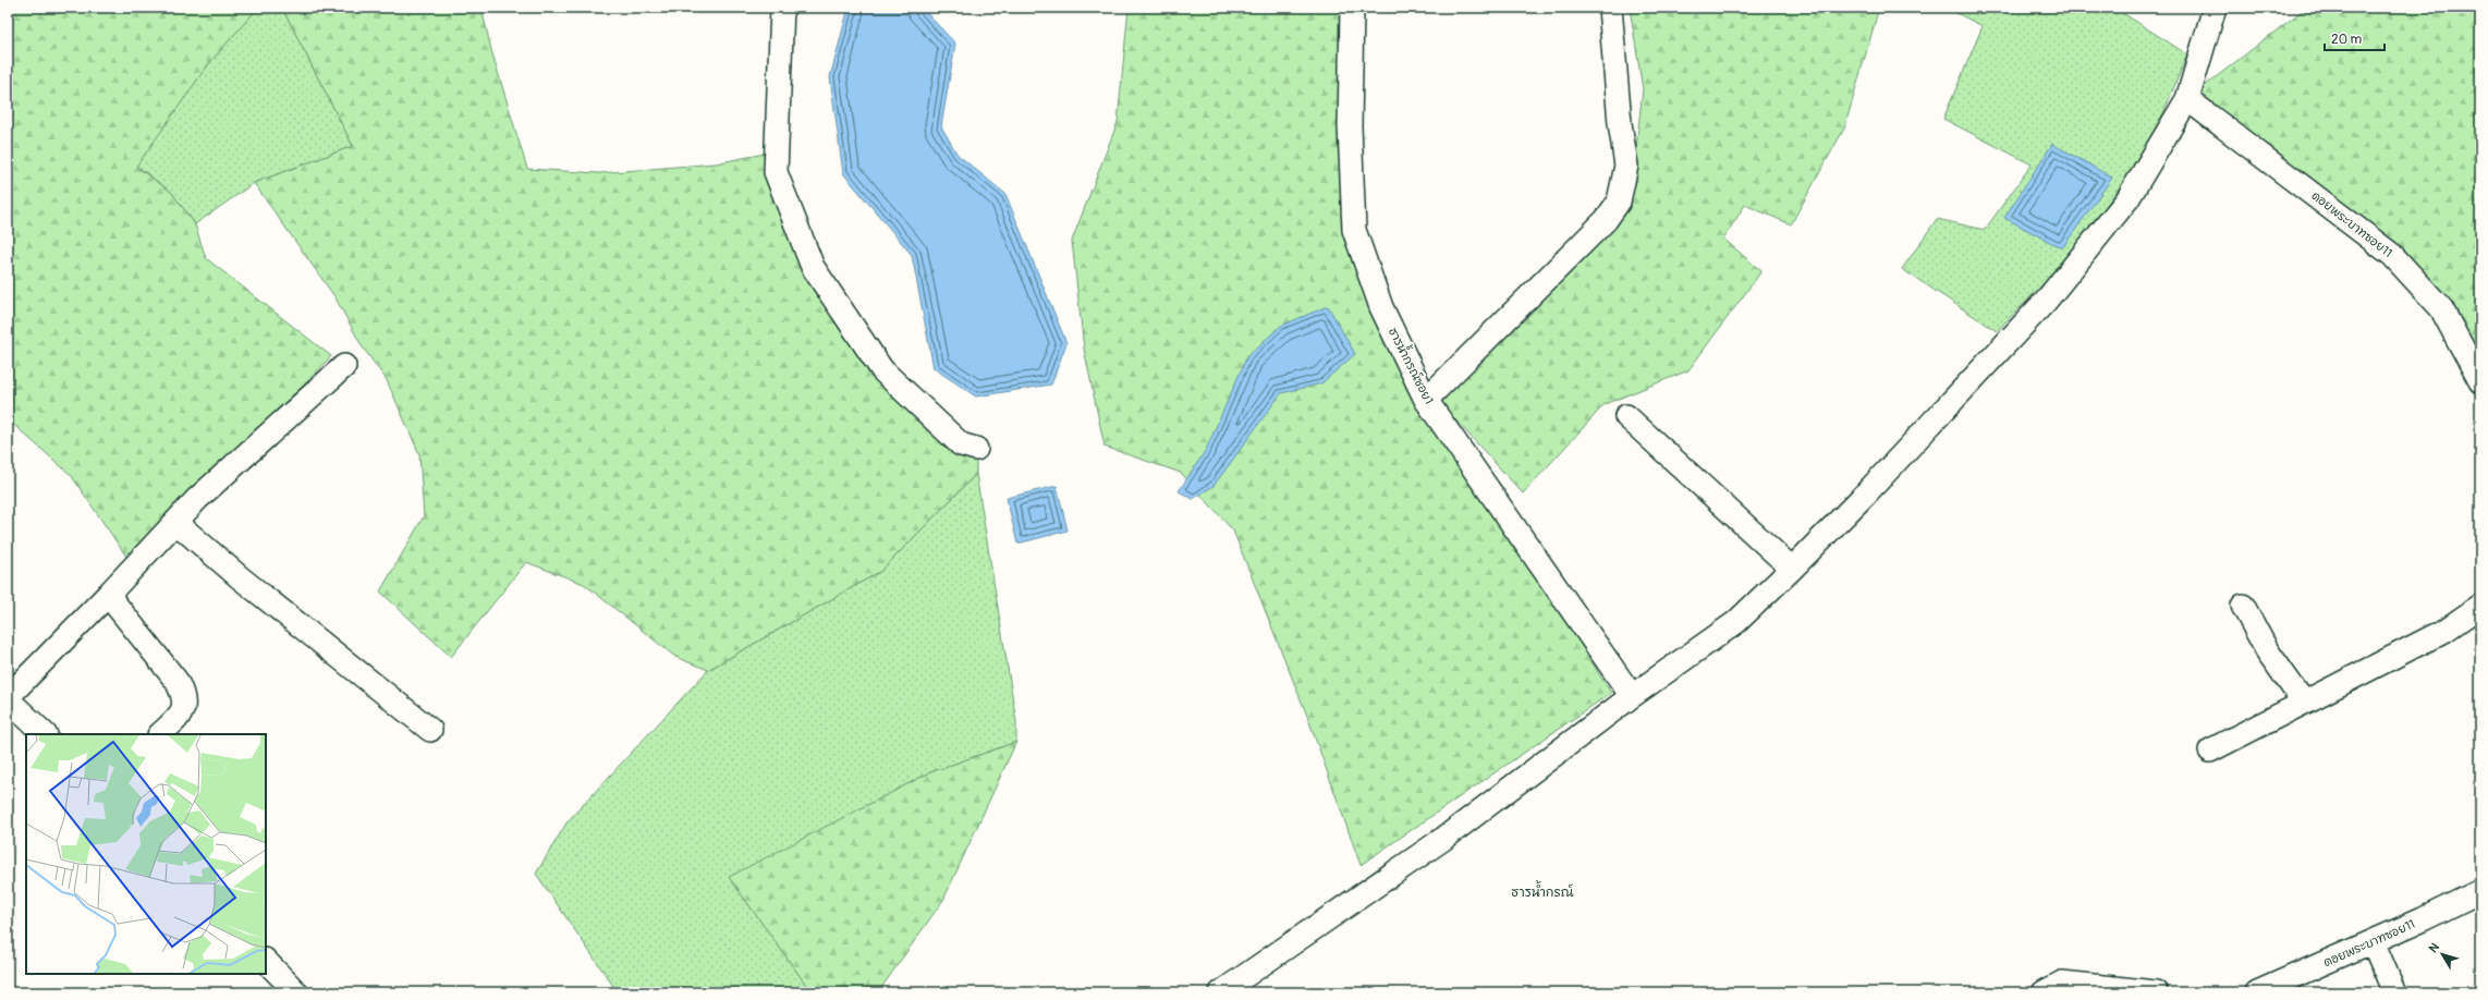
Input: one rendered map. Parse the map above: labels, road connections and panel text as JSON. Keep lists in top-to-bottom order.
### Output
{
  "streets": {
    "street": ["ดอยพระบาทซอย11", "ธารน้ำกรณ์ซอย1"]
  },
  "districts": ["ธารน้ำกรณ์"],
  "scale_bar": "20 m",
  "north": "top left"
}
